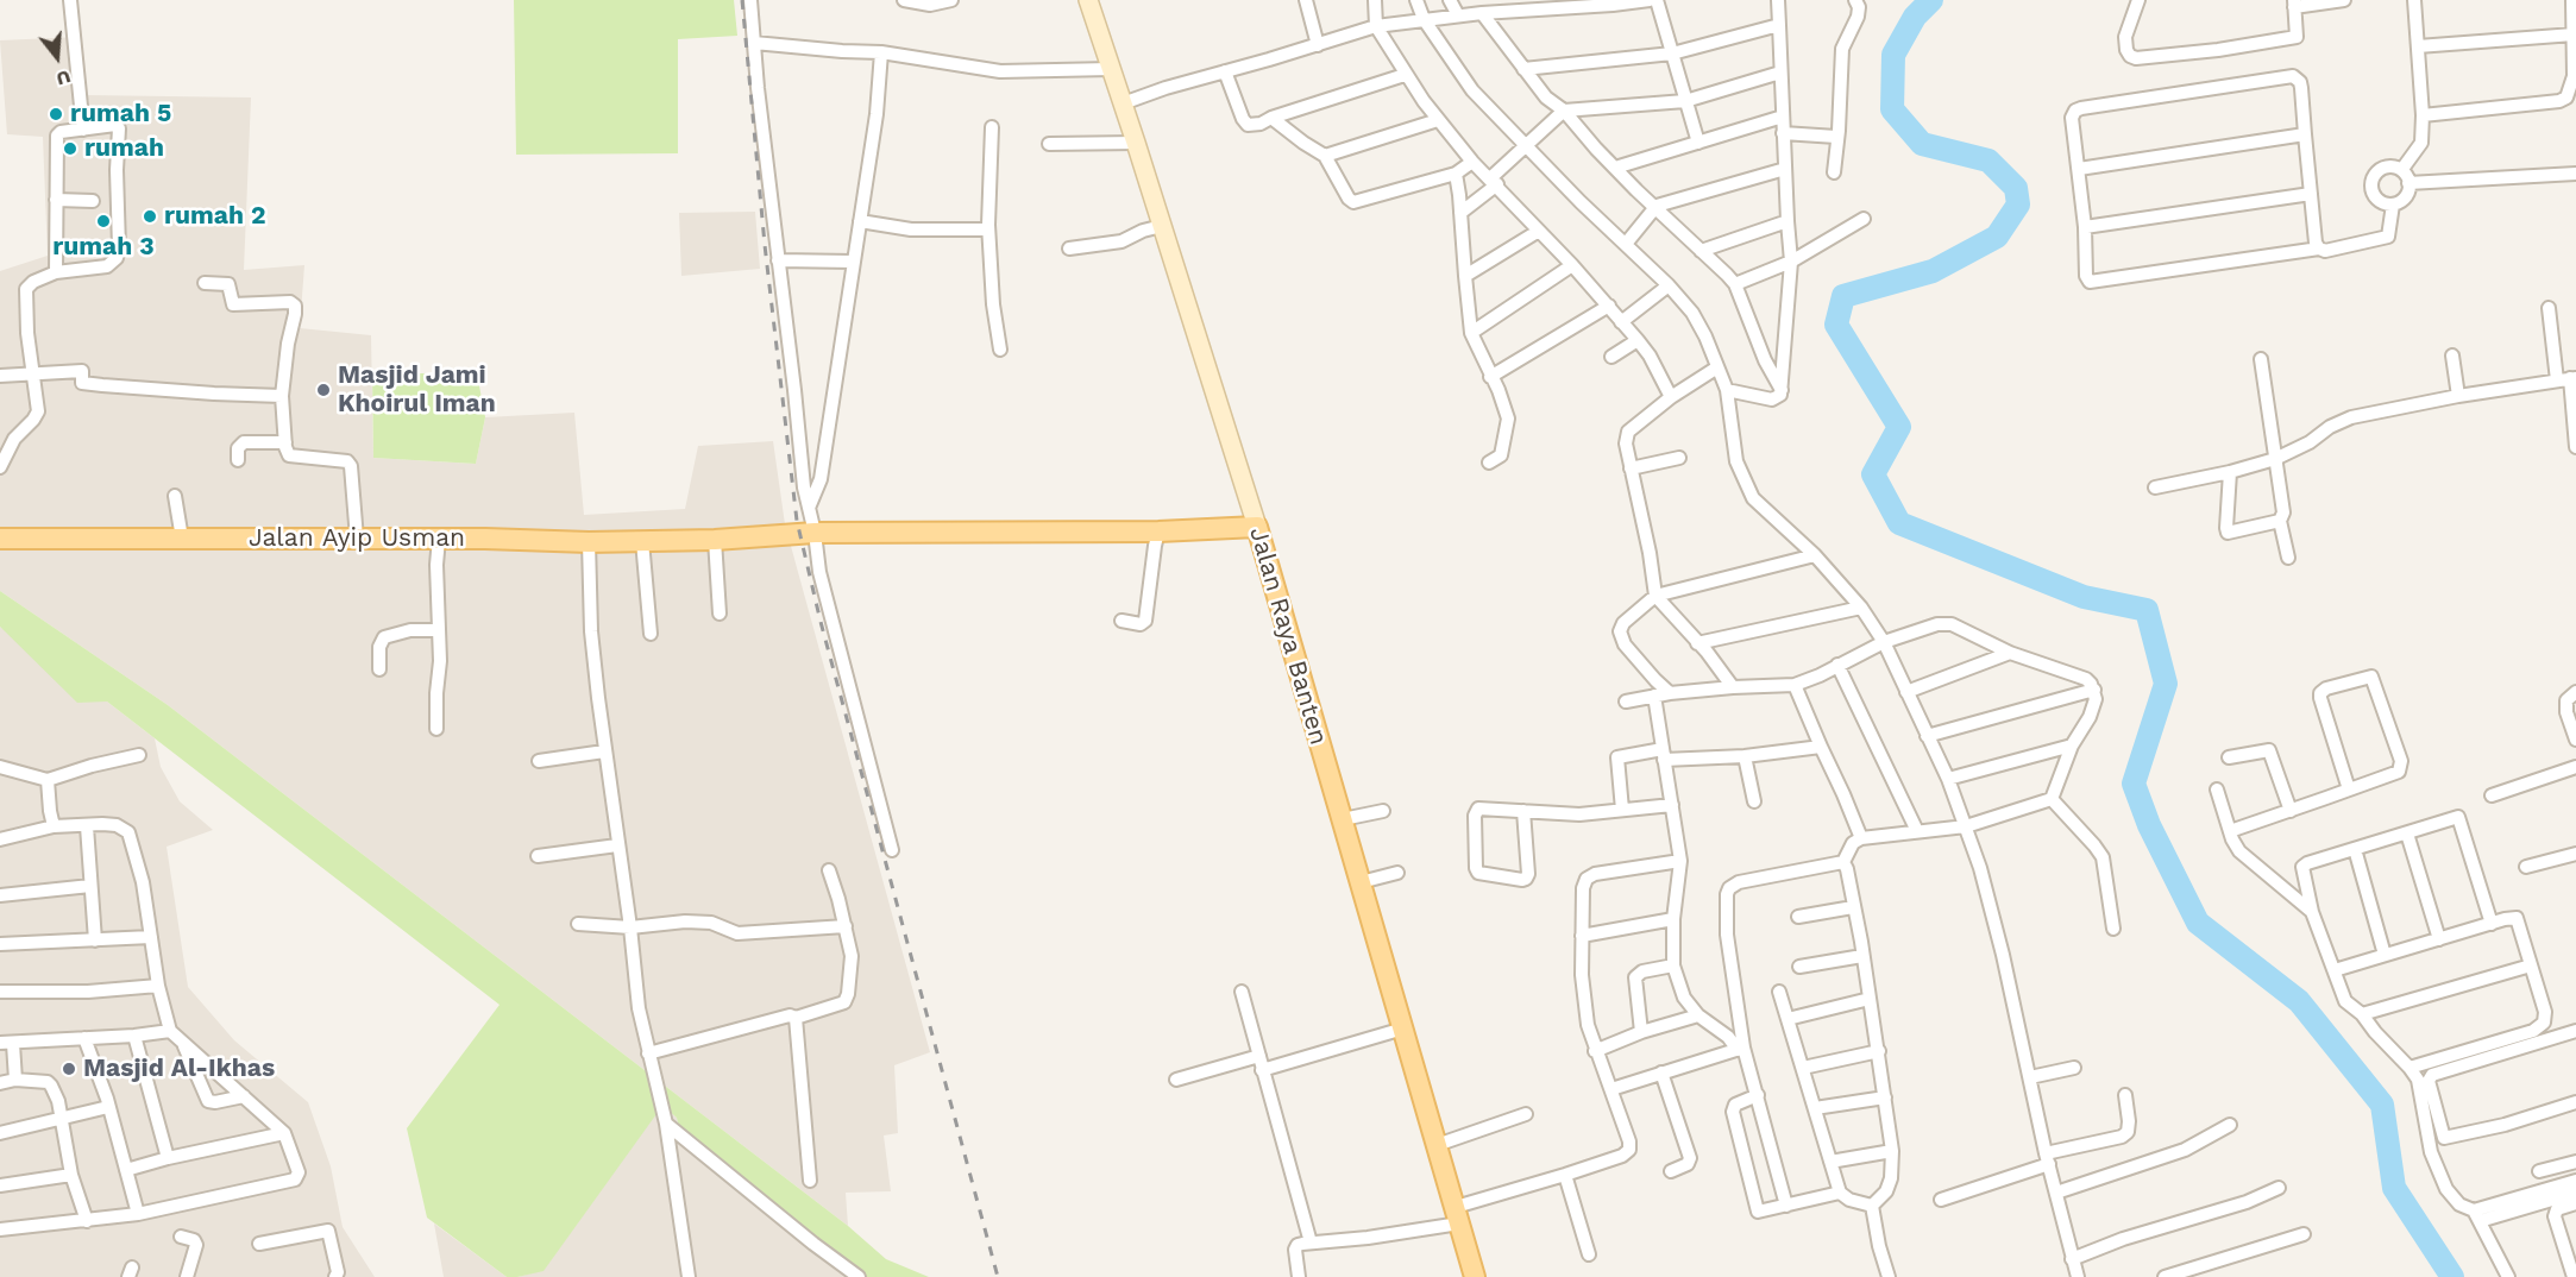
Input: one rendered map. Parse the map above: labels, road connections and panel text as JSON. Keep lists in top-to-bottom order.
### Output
{
  "streets": {
    "main road": ["Jalan Ayip Usman", "Jalan Raya Banten"]
  },
  "crossings": [
    ["Jalan Ayip Usman", "Jalan Raya Banten"]
  ],
  "places": [
    "rumah 5",
    "rumah",
    "rumah 2",
    "rumah 3",
    "Masjid Jami Khoirul Iman",
    "Masjid Al-Ikhas"
  ],
  "north": "bottom"
}
